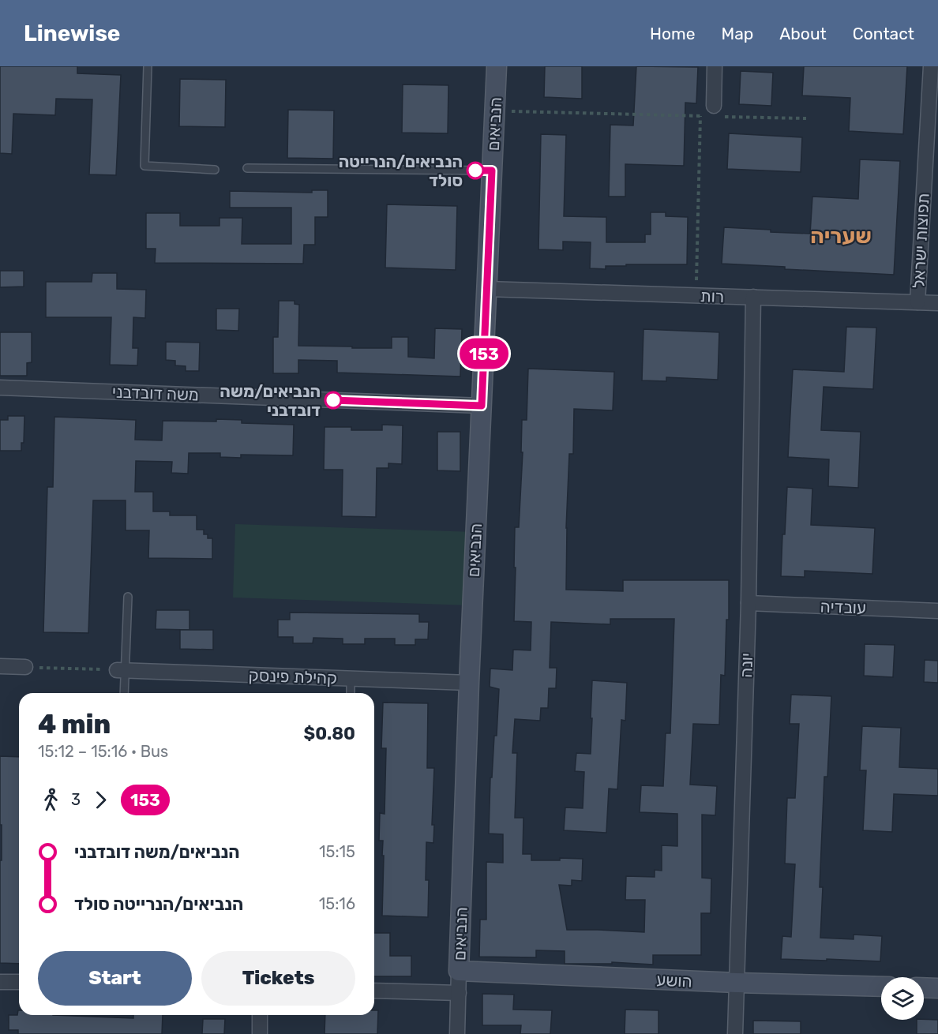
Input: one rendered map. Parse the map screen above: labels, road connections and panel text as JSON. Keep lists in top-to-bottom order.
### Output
{
  "streets": {
    "street": [
      "הנביאים",
      "תפוצות ישראל",
      "רות",
      "משה דובדבני",
      "עובדיה",
      "יונה",
      "קהילת פינסק",
      "הושע"
    ]
  },
  "crossings": [
    ["הנביאים", "רות"],
    ["הנביאים", "משה דובדבני"],
    ["הנביאים", "קהילת פינסק"],
    ["הנביאים", "הושע"],
    ["תפוצות ישראל", "רות"],
    ["רות", "יונה"],
    ["עובדיה", "יונה"],
    ["יונה", "הושע"]
  ],
  "districts": ["שעריה"],
  "places": ["הנביאים/הנרייטה סולד", "הנביאים/משה דובדבני"],
  "lines": ["bus line 153"],
  "page": {
    "header": "Linewise",
    "nav": [
      "Home",
      "Map",
      "About",
      "Contact"
    ],
    "on_map": "153",
    "heading": ["4 min", "15:12 – 15:16 · Bus", "$0.80"],
    "legs": ["3", "153"],
    "list": [
      {
        "name": "הנביאים/משה דובדבני",
        "value": "15:15"
      },
      {
        "name": "הנביאים/הנרייטה סולד",
        "value": "15:16"
      }
    ],
    "buttons": ["Start", "Tickets"]
  }
}
